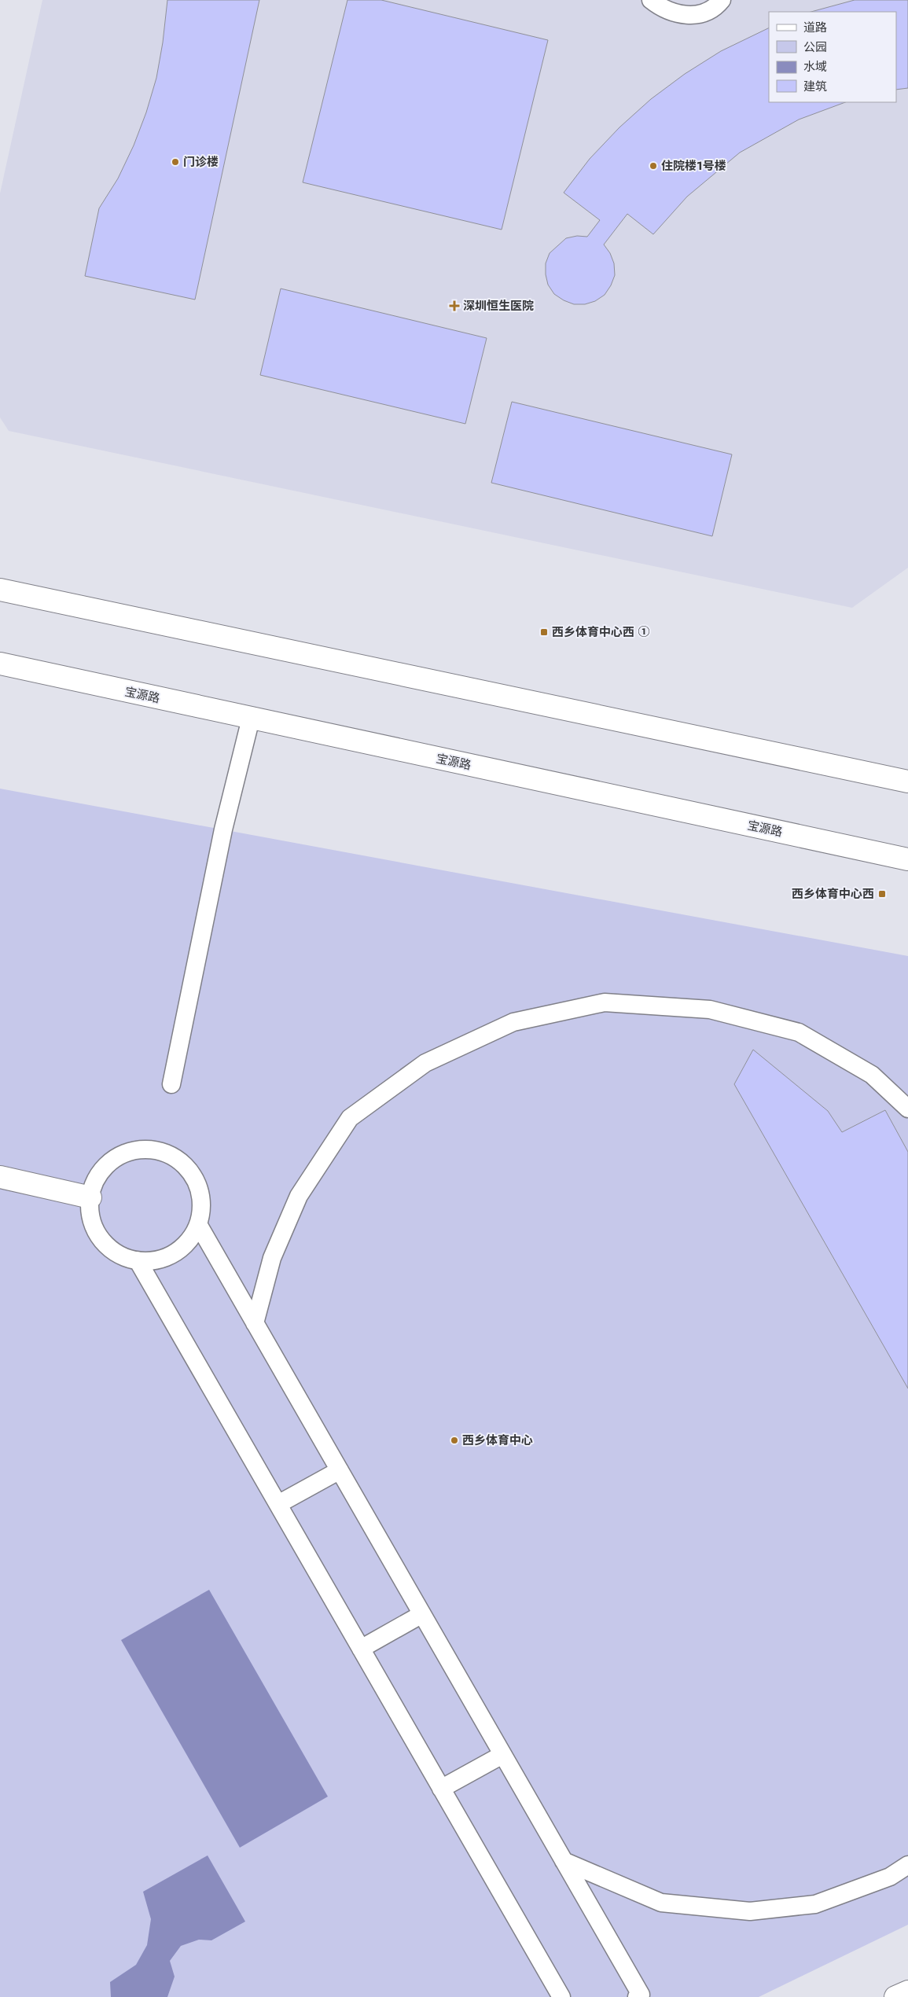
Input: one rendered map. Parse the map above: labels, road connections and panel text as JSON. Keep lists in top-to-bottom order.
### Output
{
  "streets": {
    "main road": ["宝源路"]
  },
  "places": {
    "other": ["门诊楼", "住院楼1号楼", "西乡体育中心"],
    "health": ["深圳恒生医院"],
    "transit": ["西乡体育中心西 ①", "西乡体育中心西"]
  },
  "legend": [
    "道路",
    "公园",
    "水域",
    "建筑"
  ]
}
